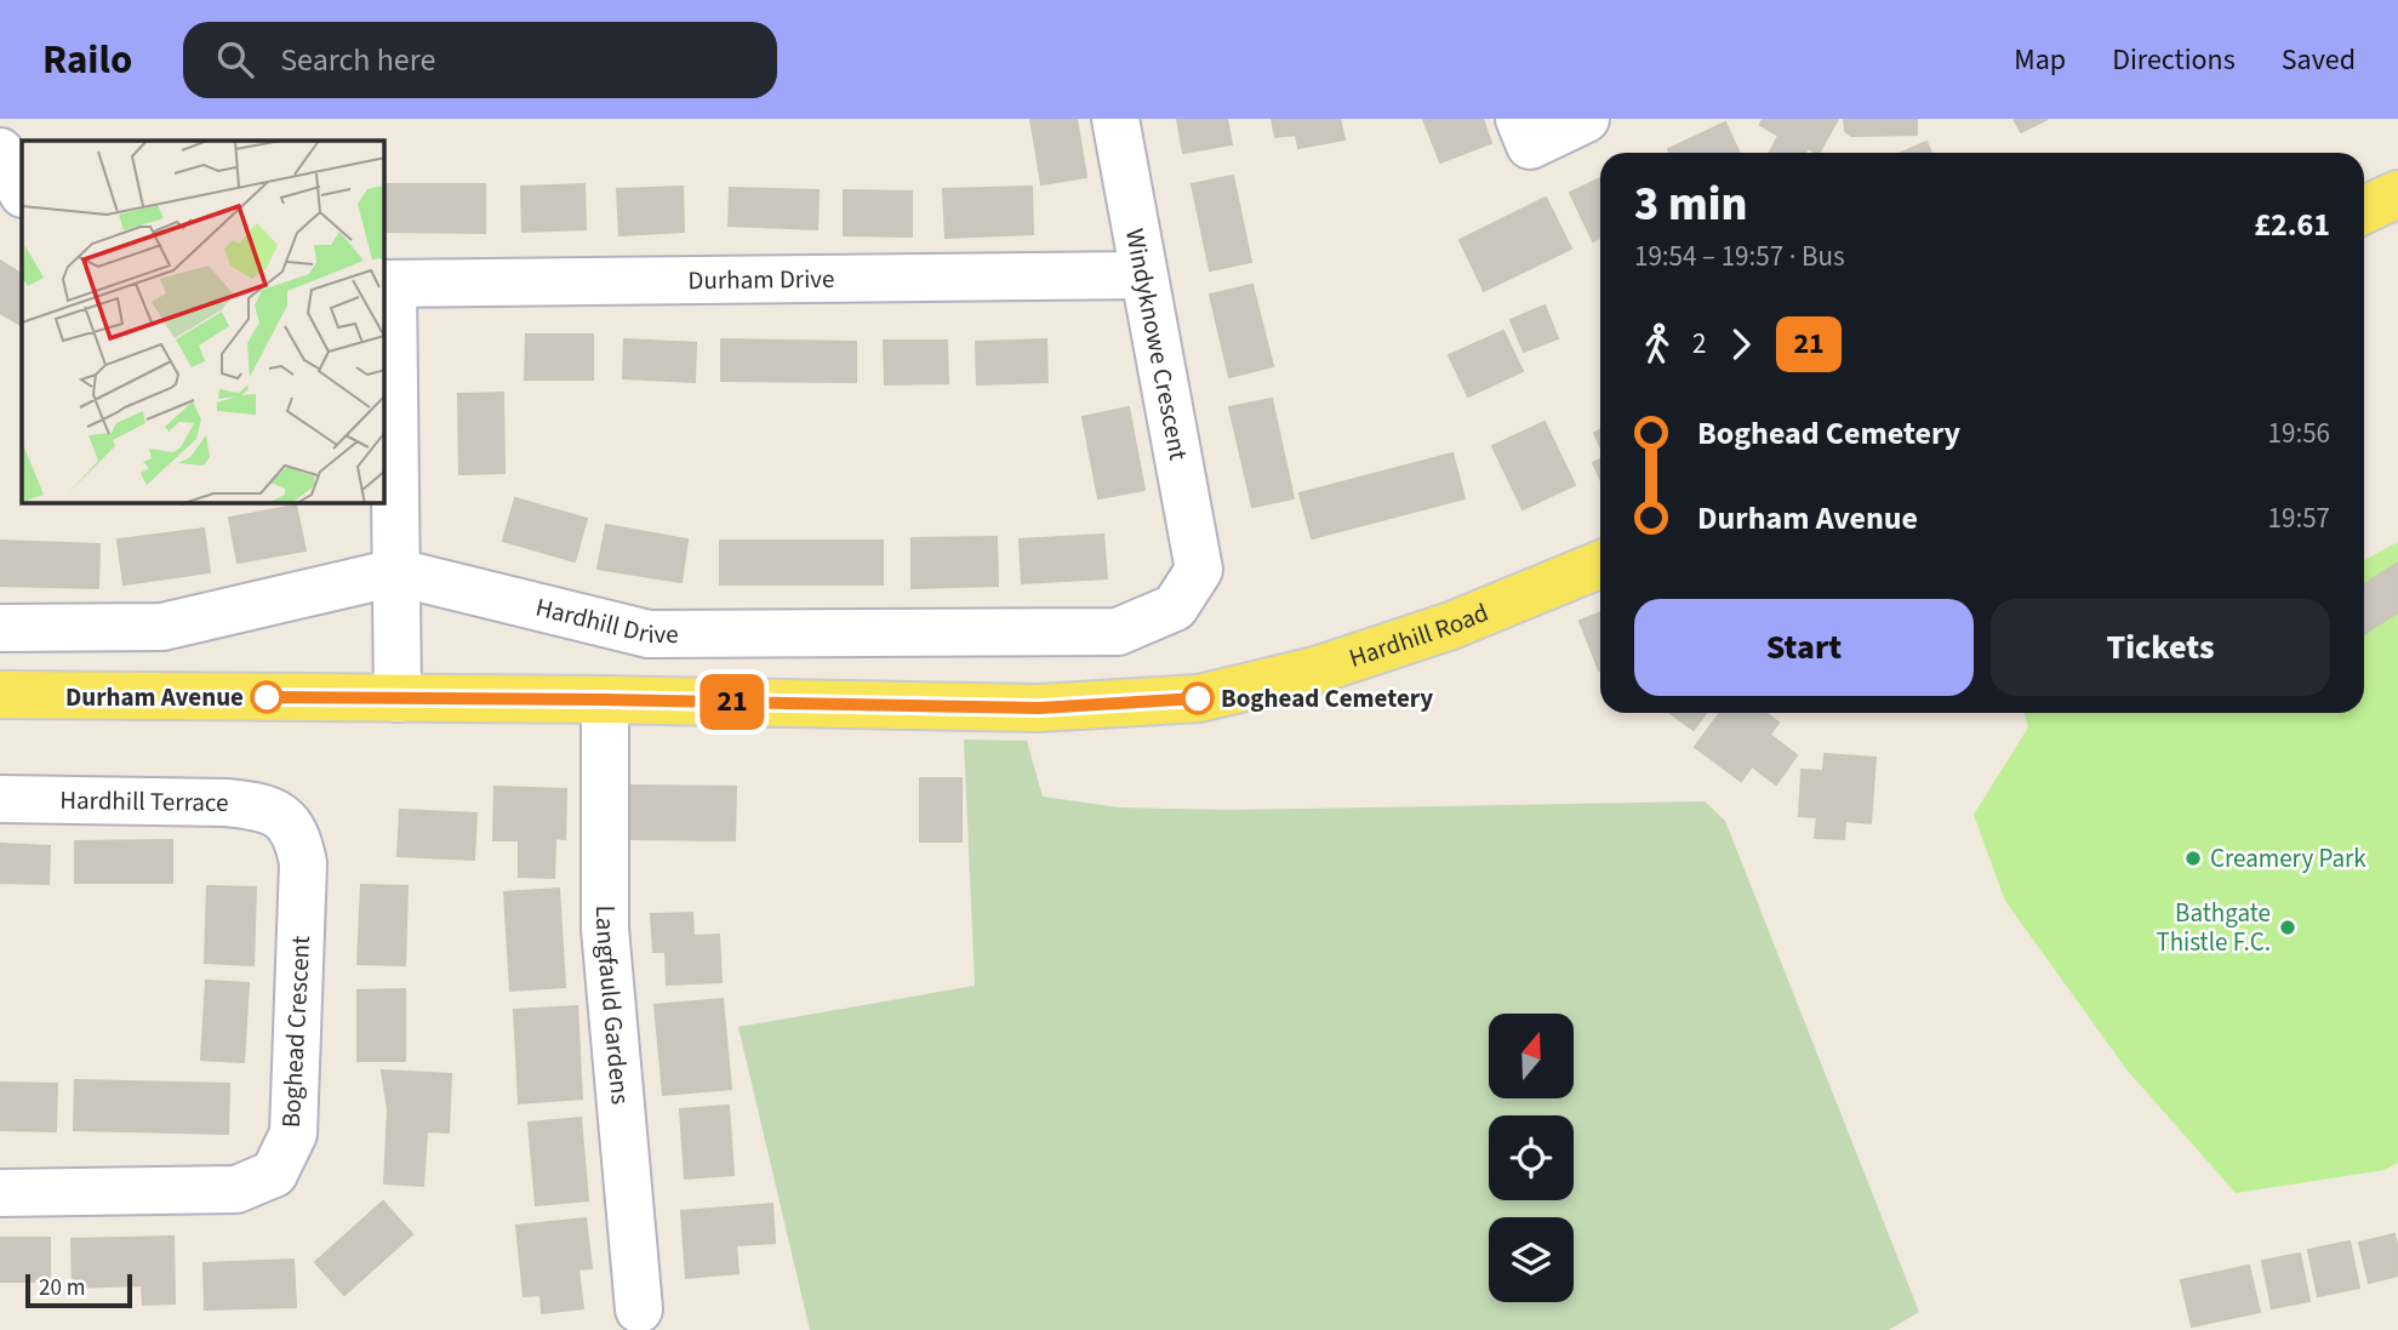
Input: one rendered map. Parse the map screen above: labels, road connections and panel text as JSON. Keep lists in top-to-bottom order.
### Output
{
  "streets": {
    "main road": ["Hardhill Road"],
    "street": [
      "Durham Drive",
      "Windyknowe Crescent",
      "Hardhill Drive",
      "Hardhill Terrace",
      "Langfauld Gardens",
      "Boghead Crescent"
    ]
  },
  "crossings": [
    ["Durham Drive", "Windyknowe Crescent"],
    ["Windyknowe Crescent", "Hardhill Drive"],
    ["Hardhill Road", "Langfauld Gardens"],
    ["Hardhill Terrace", "Boghead Crescent"]
  ],
  "places": [
    "Durham Avenue",
    "Boghead Cemetery",
    "Creamery Park",
    "Bathgate Thistle F.C."
  ],
  "lines": ["bus line 21"],
  "scale_bar": "20 m",
  "north": "top",
  "page": {
    "header": "Railo",
    "search": "Search here",
    "nav": ["Map", "Directions", "Saved"],
    "on_map": "21",
    "heading": ["3 min", "19:54 – 19:57 · Bus", "£2.61"],
    "legs": ["2", "21"],
    "list": [
      {
        "name": "Boghead Cemetery",
        "value": "19:56"
      },
      {
        "name": "Durham Avenue",
        "value": "19:57"
      }
    ],
    "buttons": ["Start", "Tickets"],
    "scale": "20 m"
  }
}
